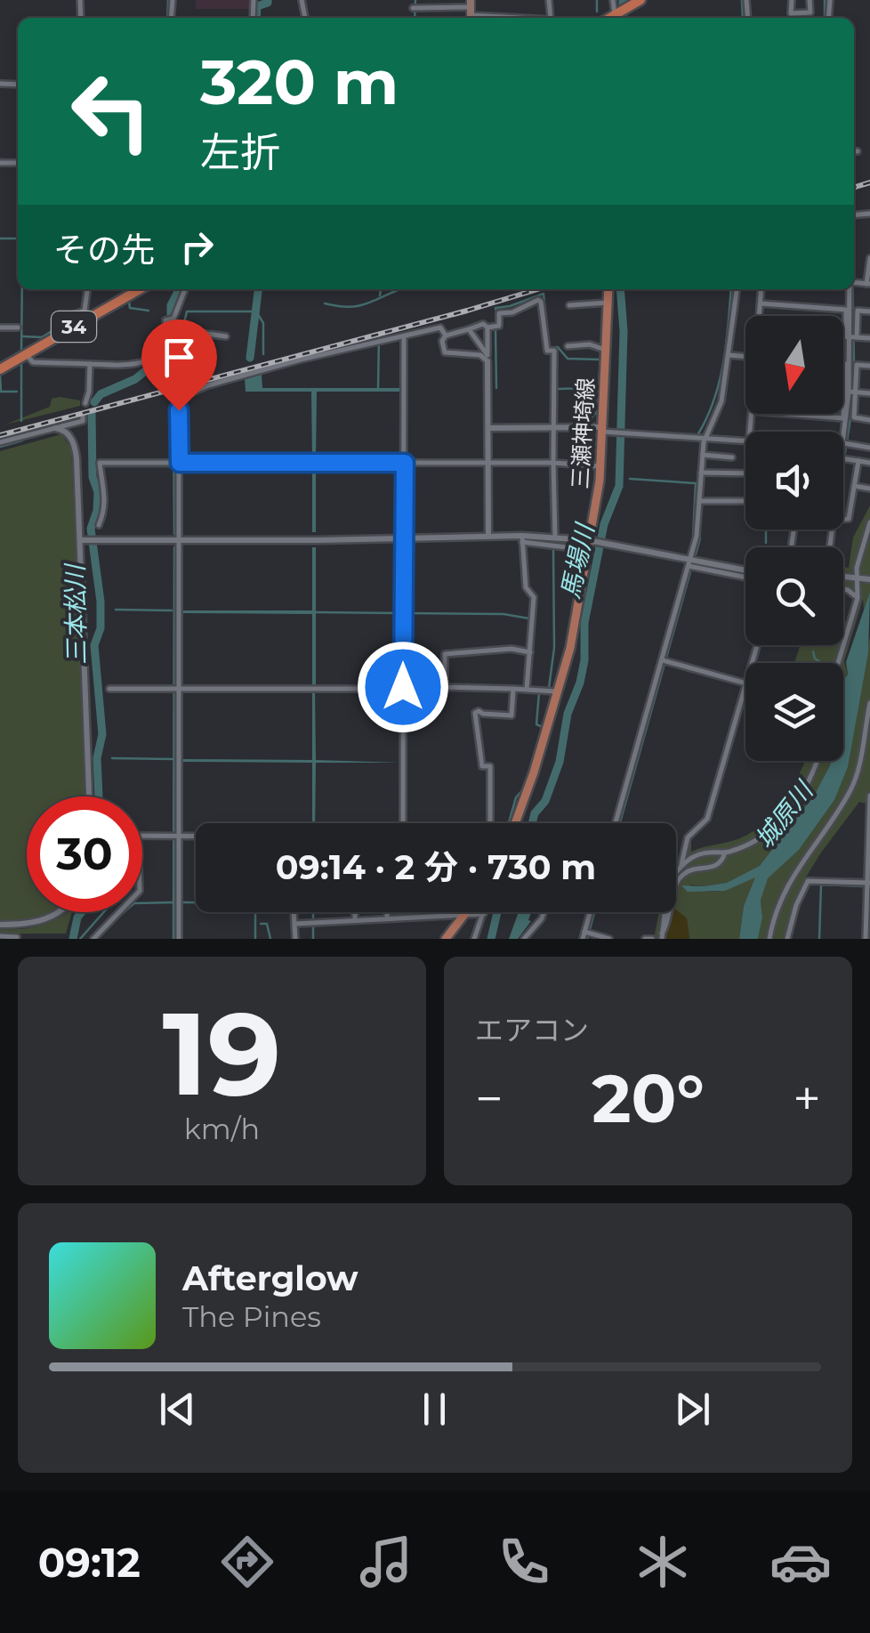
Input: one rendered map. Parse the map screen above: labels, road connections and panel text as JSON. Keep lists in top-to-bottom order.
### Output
{
  "streets": {
    "highway": ["34"],
    "main road": ["三瀬神埼線"]
  },
  "water": ["馬場川", "三本松川", "城原川"],
  "north": "bottom",
  "page": {
    "turn": ["320 m", "左折"],
    "then": "その先",
    "limit": "30",
    "trip": "09:14 · 2 分 · 730 m",
    "tile": [
      ["19", "km/h"],
      "エアコン"
    ],
    "heat": ["−", "20°", "+"],
    "song": ["Afterglow", "The Pines"],
    "tabs": "09:12"
  }
}
